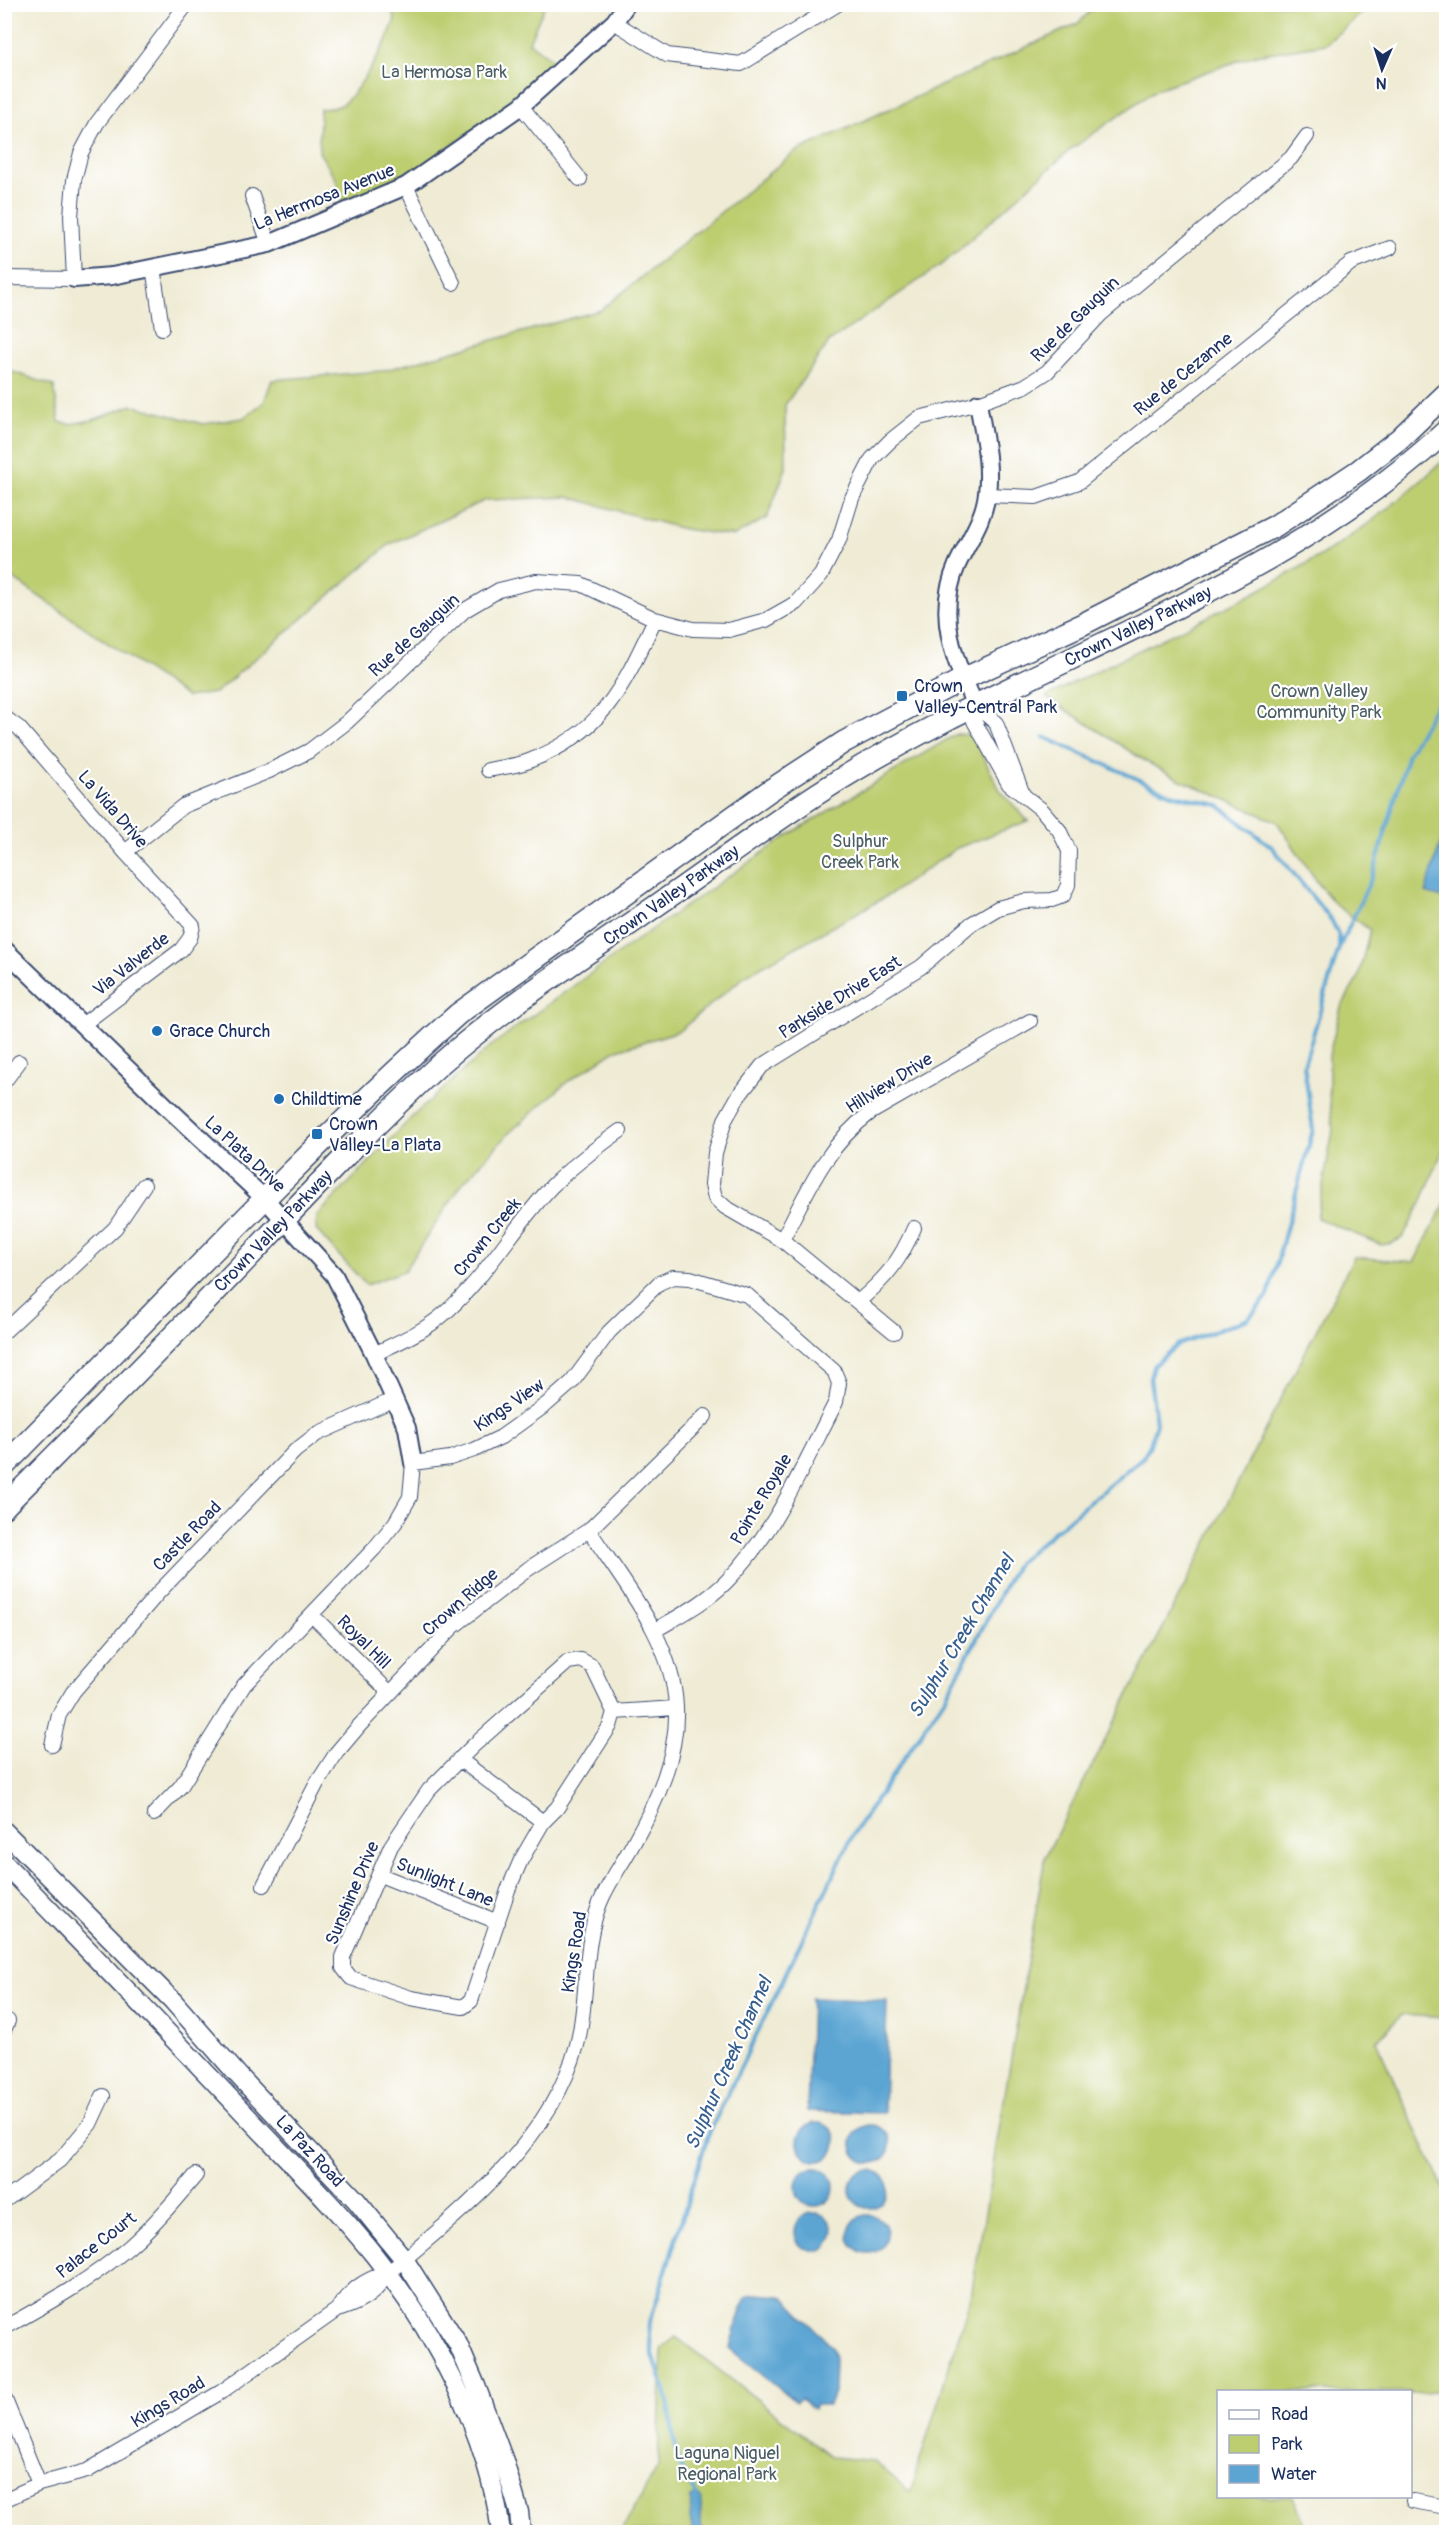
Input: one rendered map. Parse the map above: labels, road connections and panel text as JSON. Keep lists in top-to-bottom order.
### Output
{
  "streets": {
    "main road": ["Crown Valley Parkway", "La Paz Road"],
    "street": [
      "La Hermosa Avenue",
      "Rue de Gauguin",
      "Rue de Cezanne",
      "La Vida Drive",
      "Via Valverde",
      "Parkside Drive East",
      "Hillview Drive",
      "La Plata Drive",
      "Crown Creek",
      "Kings View",
      "Pointe Royale",
      "Castle Road",
      "Crown Ridge",
      "Royal Hill",
      "Sunlight Lane",
      "Sunshine Drive",
      "Kings Road",
      "Palace Court"
    ]
  },
  "crossings": [
    ["Rue de Gauguin", "La Vida Drive"],
    ["Crown Valley Parkway", "Parkside Drive East"],
    ["Crown Valley Parkway", "La Plata Drive"],
    ["La Vida Drive", "Via Valverde"],
    ["Via Valverde", "La Plata Drive"],
    ["Parkside Drive East", "Hillview Drive"],
    ["La Plata Drive", "Crown Creek"],
    ["La Plata Drive", "Kings View"],
    ["La Plata Drive", "Castle Road"],
    ["Kings View", "Pointe Royale"],
    ["Pointe Royale", "Kings Road"],
    ["Crown Ridge", "Royal Hill"],
    ["Crown Ridge", "Kings Road"],
    ["Sunlight Lane", "Sunshine Drive"],
    ["Kings Road", "La Paz Road"]
  ],
  "water": ["Sulphur Creek Channel"],
  "parks": [
    "La Hermosa Park",
    "Crown Valley Community Park",
    "Sulphur Creek Park",
    "Laguna Niguel Regional Park"
  ],
  "places": {
    "transit": ["Crown Valley-Central Park", "Crown Valley-La Plata"],
    "other": ["Grace Church", "Childtime"]
  },
  "legend": ["Road", "Park", "Water"],
  "north": "bottom"
}
